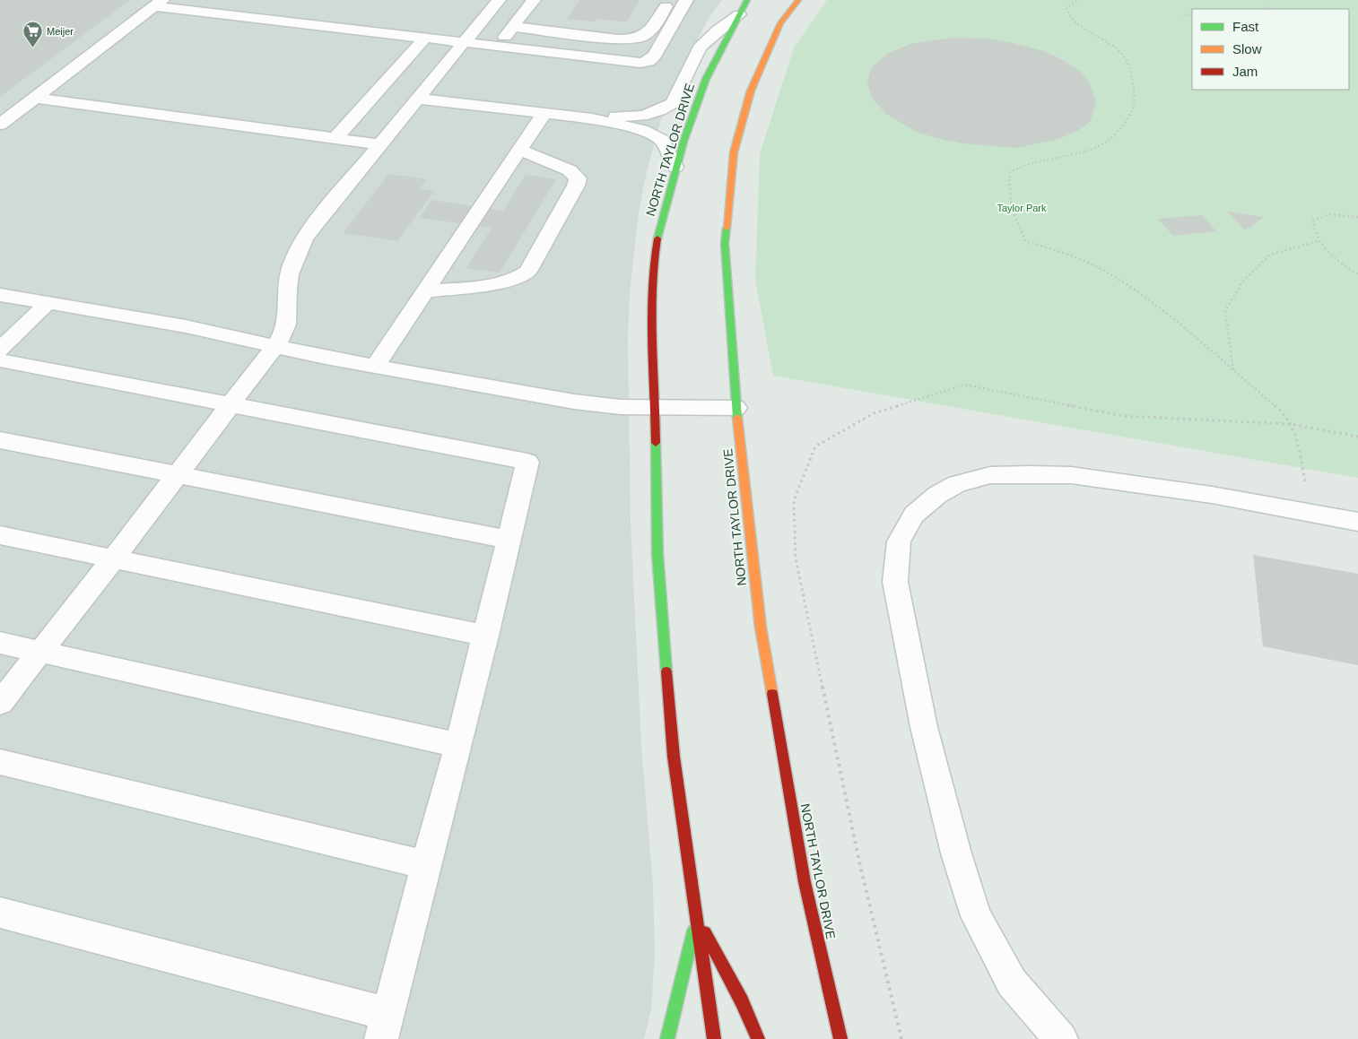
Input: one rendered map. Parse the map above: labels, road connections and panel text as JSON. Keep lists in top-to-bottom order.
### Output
{
  "streets": {
    "main road": ["NORTH TAYLOR DRIVE"]
  },
  "parks": ["Taylor Park"],
  "places": {
    "supermarket": ["Meijer"]
  },
  "legend": ["Fast", "Slow", "Jam"]
}
